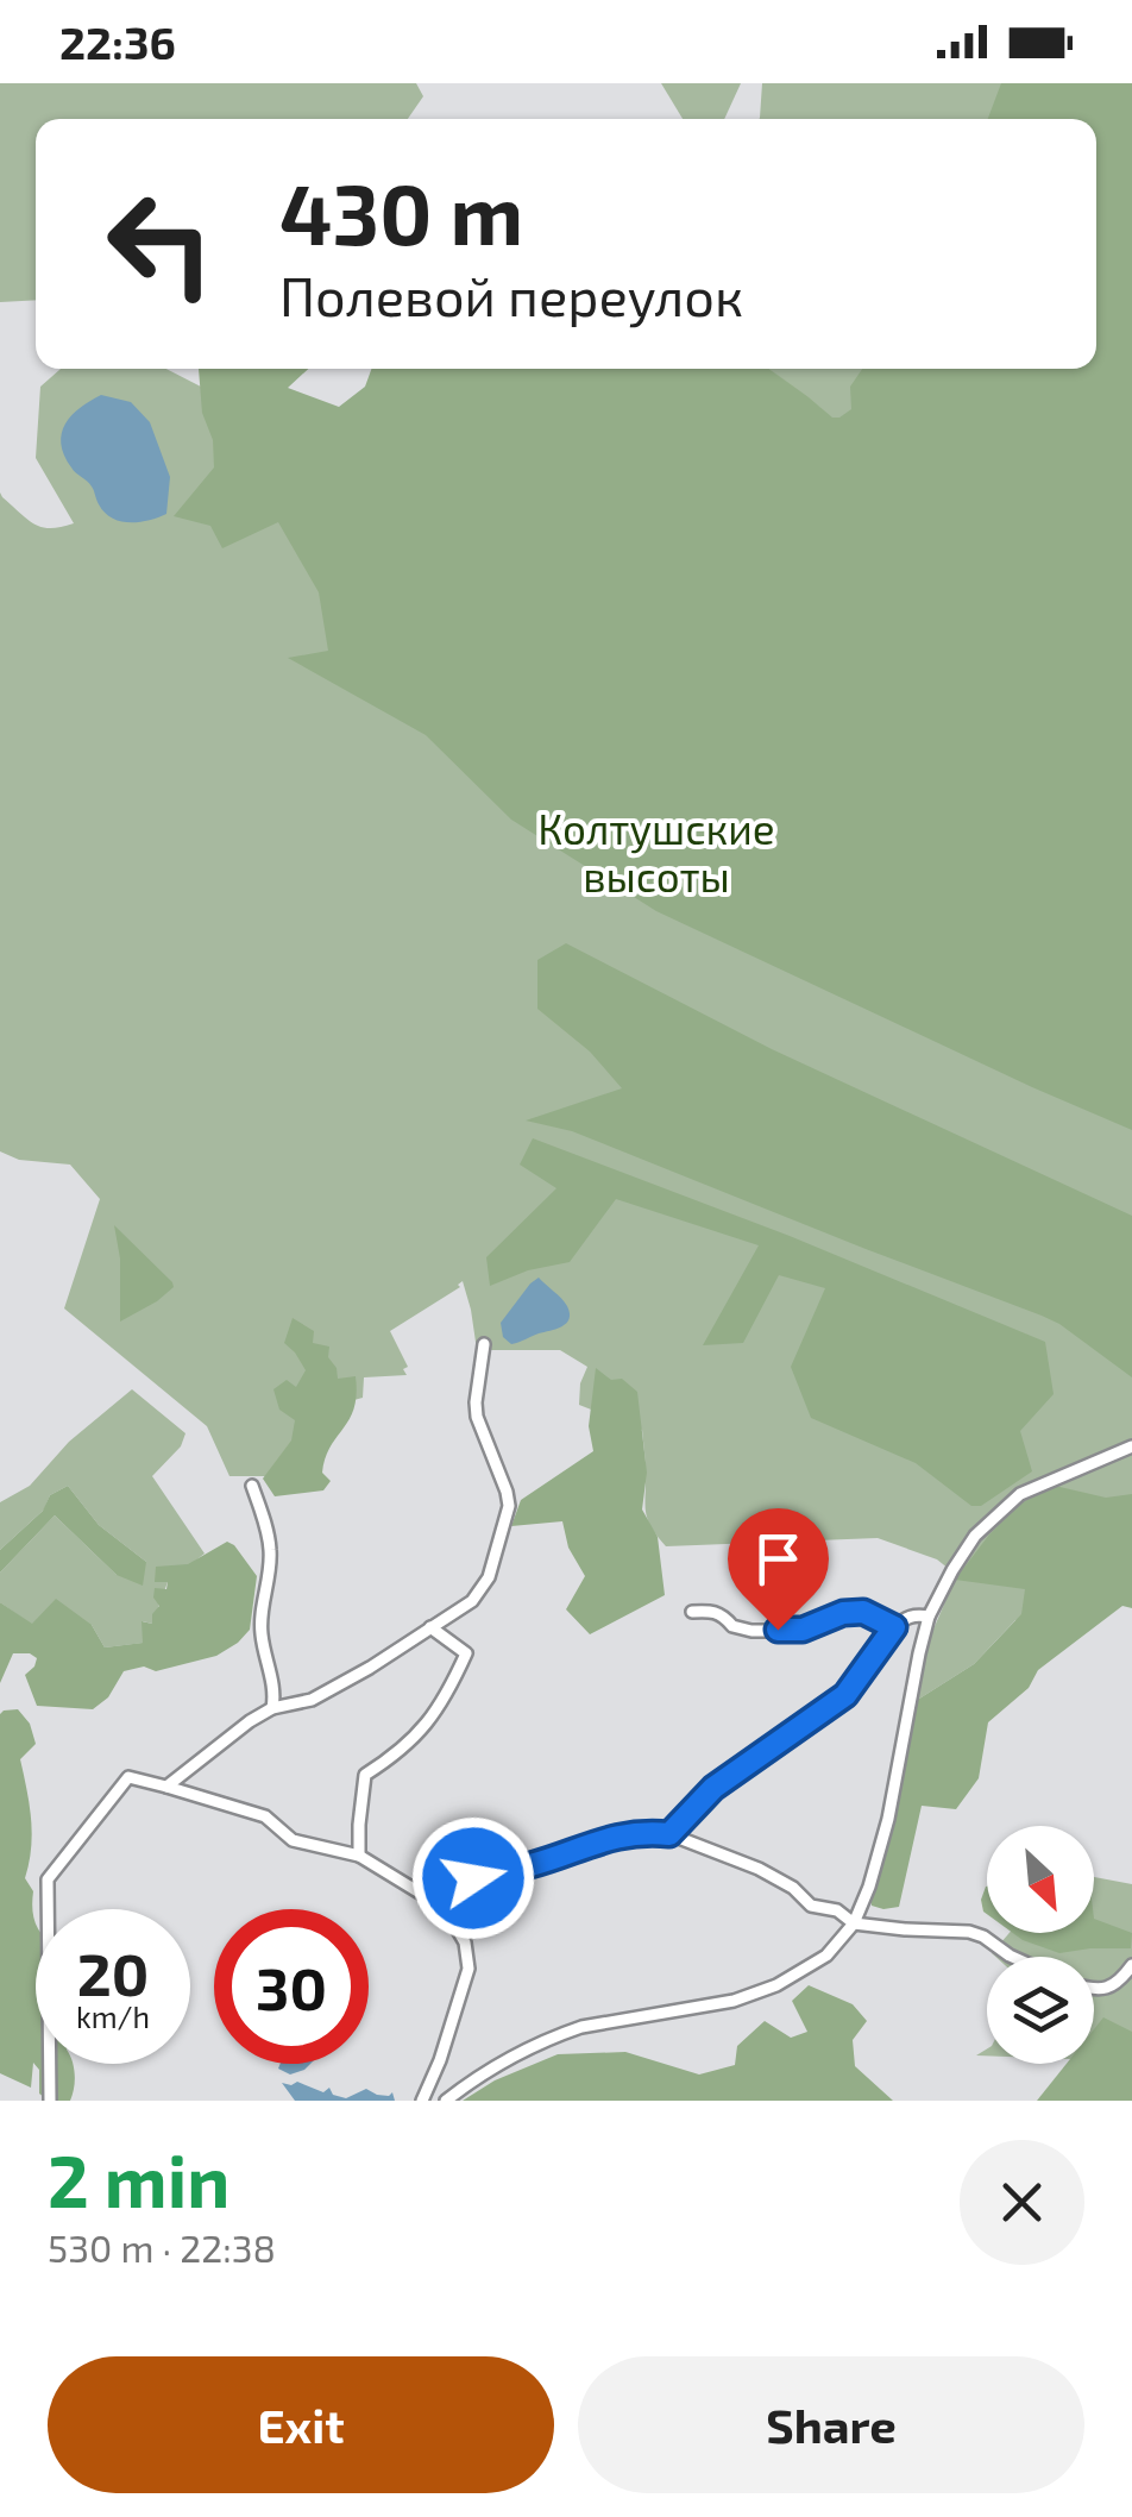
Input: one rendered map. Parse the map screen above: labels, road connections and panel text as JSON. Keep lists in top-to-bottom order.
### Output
{
  "parks": ["Колтушские высоты"],
  "north": "bottom right",
  "page": {
    "status": "22:36",
    "turn": ["430 m", "Полевой переулок"],
    "speed": "20 km/h",
    "limit": "30",
    "heading": ["2 min", "530 m · 22:38"],
    "buttons": ["Exit", "Share"]
  }
}
